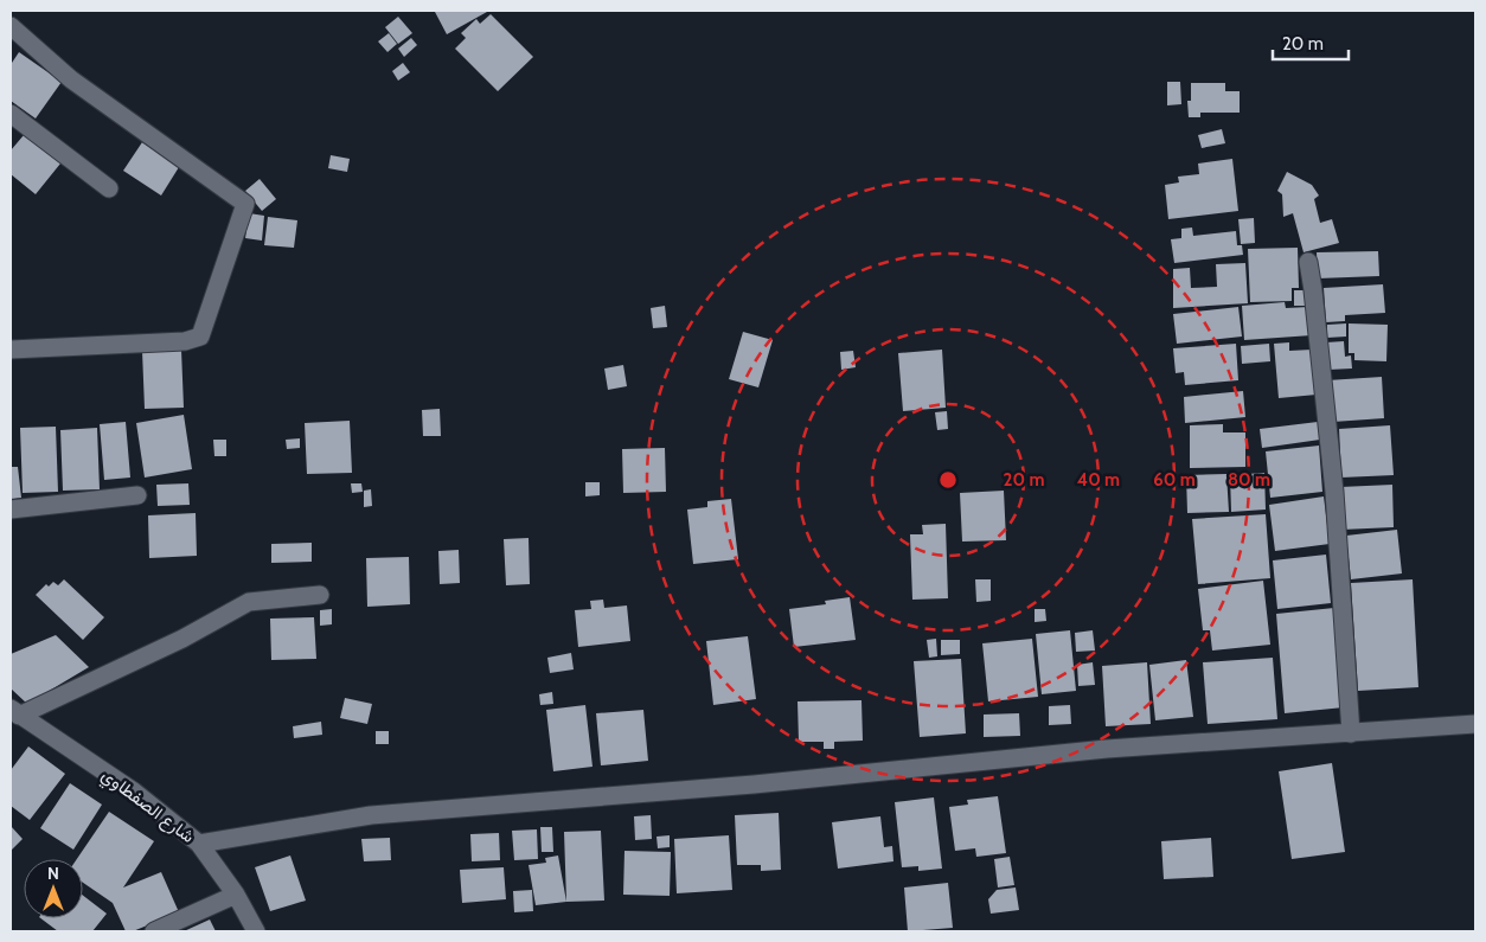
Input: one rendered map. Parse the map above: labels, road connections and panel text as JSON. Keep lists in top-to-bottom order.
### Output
{
  "streets": {
    "street": ["شارع الصفطاوي"]
  },
  "scale_bar": "20 m",
  "north": "top",
  "rings": [
    "20 m",
    "40 m",
    "60 m",
    "80 m"
  ]
}
